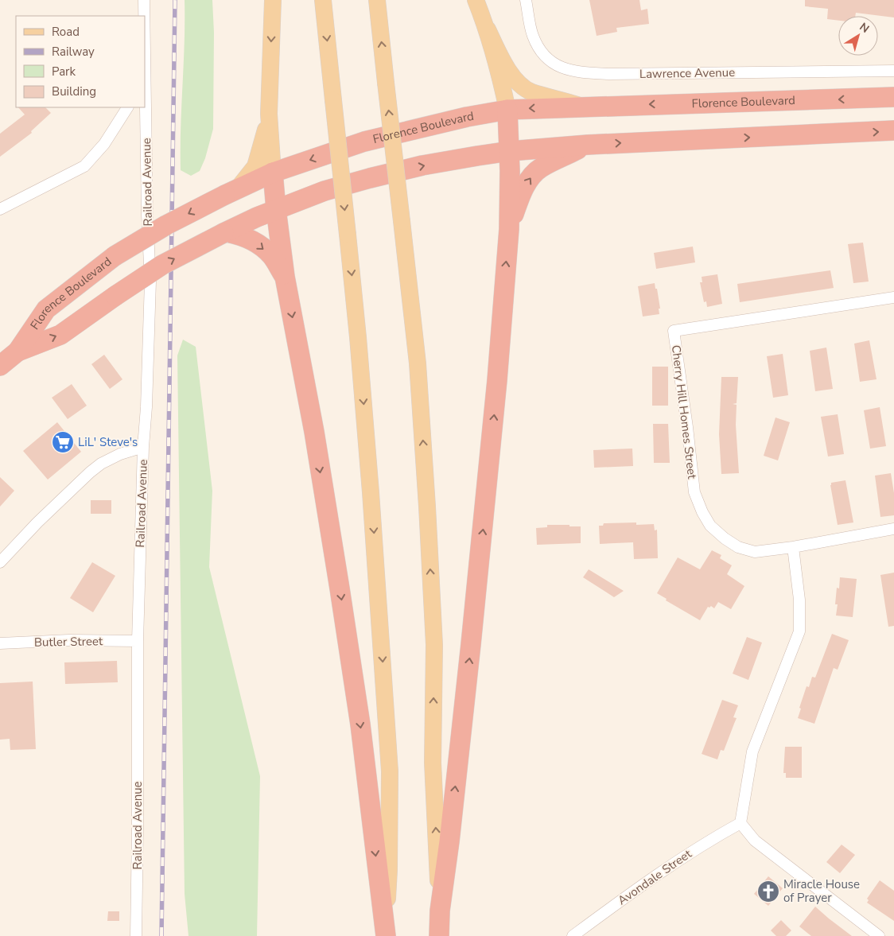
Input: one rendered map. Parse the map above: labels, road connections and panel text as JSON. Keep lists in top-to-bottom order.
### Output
{
  "streets": {
    "highway": ["Florence Boulevard"],
    "street": [
      "Lawrence Avenue",
      "Railroad Avenue",
      "Cherry Hill Homes Street",
      "Butler Street",
      "Avondale Street"
    ]
  },
  "crossings": [
    ["Railroad Avenue", "Butler Street"]
  ],
  "places": {
    "supermarket": ["LiL' Steve's"],
    "church": ["Miracle House of Prayer"]
  },
  "legend": [
    "Road",
    "Railway",
    "Park",
    "Building"
  ],
  "north": "top right"
}
